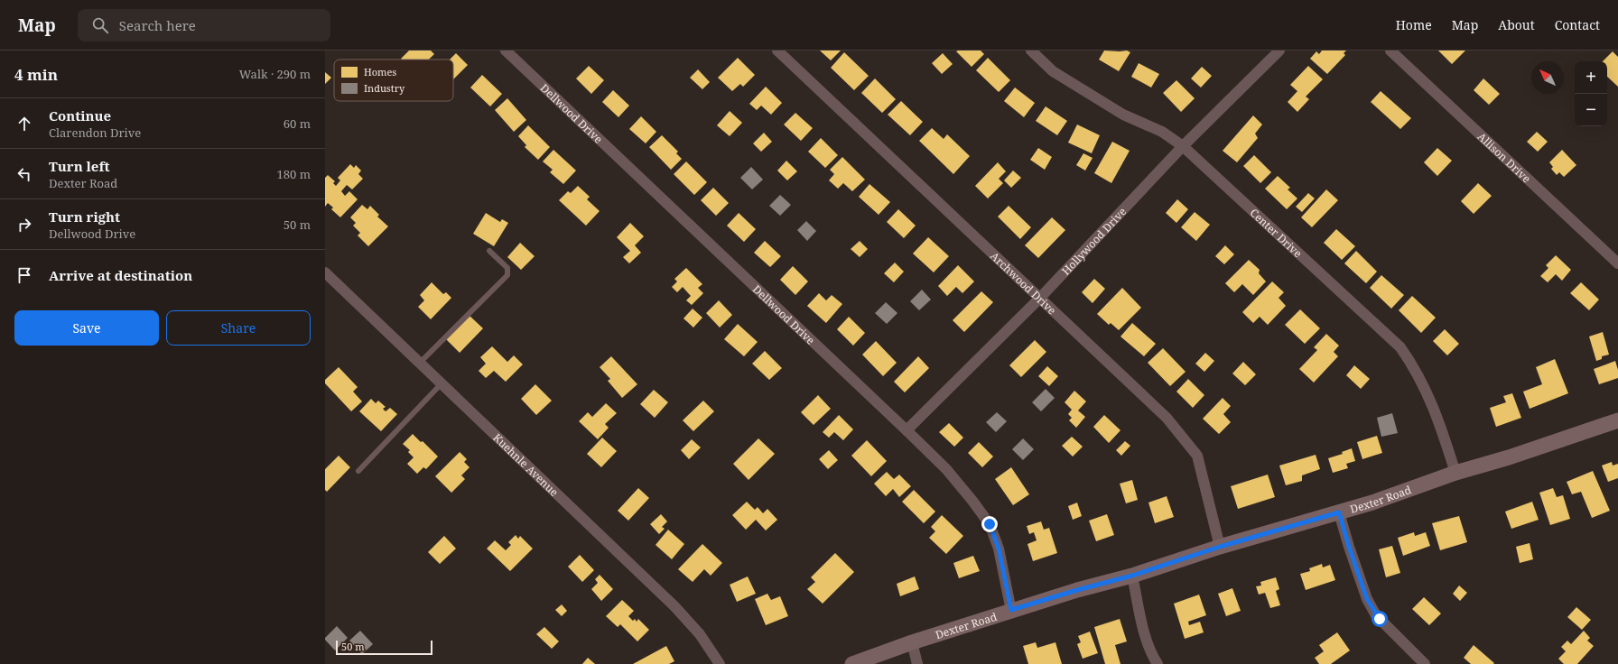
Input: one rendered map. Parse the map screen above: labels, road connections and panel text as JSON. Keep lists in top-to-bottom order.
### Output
{
  "streets": {
    "main road": ["Dexter Road"],
    "street": [
      "Dellwood Drive",
      "Allison Drive",
      "Center Drive",
      "Hollywood Drive",
      "Archwood Drive",
      "Kuehnle Avenue"
    ]
  },
  "crossings": [
    ["Dellwood Drive", "Hollywood Drive"],
    ["Dellwood Drive", "Dexter Road"],
    ["Center Drive", "Hollywood Drive"],
    ["Center Drive", "Dexter Road"],
    ["Hollywood Drive", "Archwood Drive"],
    ["Archwood Drive", "Dexter Road"]
  ],
  "legend": ["Homes", "Industry"],
  "scale_bar": "50 m",
  "north": "top left",
  "page": {
    "header": "Map",
    "search": "Search here",
    "nav": [
      "Home",
      "Map",
      "About",
      "Contact"
    ],
    "heading": ["4 min", "Walk · 290 m"],
    "map_buttons": ["+", "−"],
    "list": [
      ["Continue", "Clarendon Drive", "60 m"],
      ["Turn left", "Dexter Road", "180 m"],
      ["Turn right", "Dellwood Drive", "50 m"],
      "Arrive at destination"
    ],
    "buttons": ["Save", "Share"],
    "scale": "50 m"
  }
}
